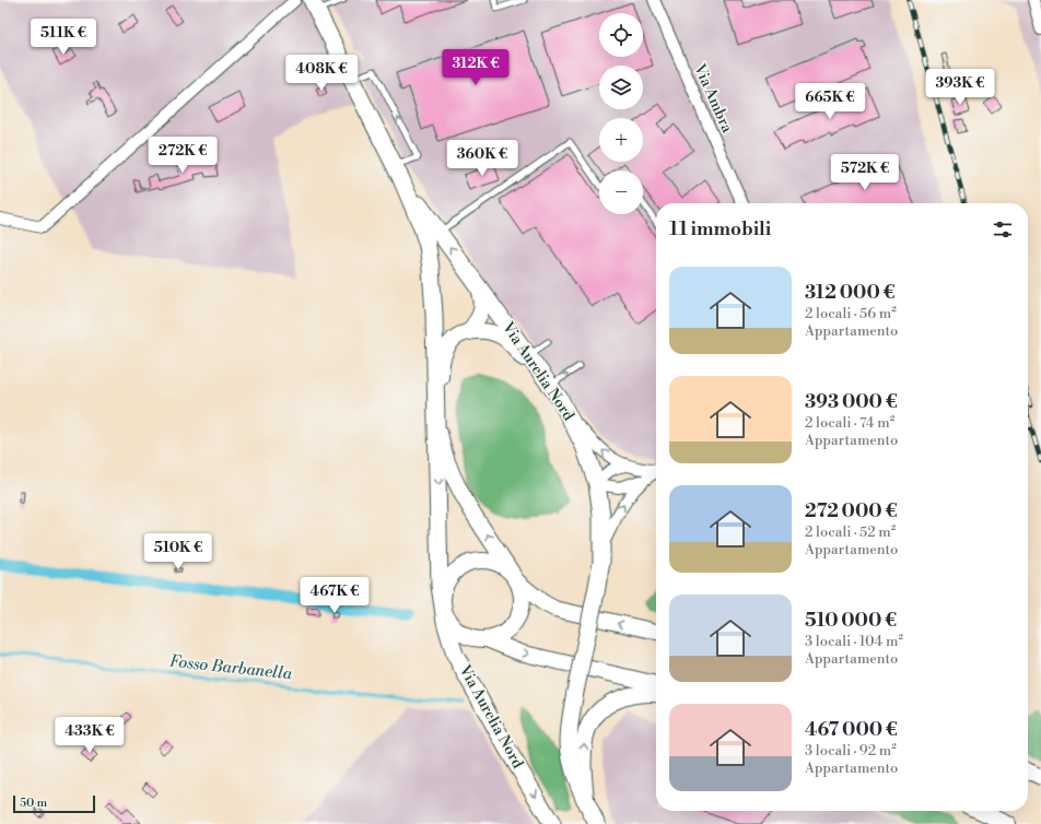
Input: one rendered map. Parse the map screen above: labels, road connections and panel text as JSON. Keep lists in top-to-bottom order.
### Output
{
  "streets": {
    "main road": ["Via Aurelia Nord"],
    "street": ["Via Ambra"]
  },
  "water": ["Fosso Barbanella"],
  "scale_bar": "50 m",
  "page": {
    "map_buttons": ["+", "−"],
    "price": [
      "511K €",
      "312K €",
      "408K €",
      "393K €",
      "665K €",
      "272K €",
      "360K €",
      "572K €",
      "510K €",
      "467K €",
      "433K €"
    ],
    "heading": "11 immobili",
    "list": [
      {
        "name": "312 000 €",
        "note": "2 locali · 56 m² · Appartamento"
      },
      {
        "name": "393 000 €",
        "note": "2 locali · 74 m² · Appartamento"
      },
      {
        "name": "272 000 €",
        "note": "2 locali · 52 m² · Appartamento"
      },
      {
        "name": "510 000 €",
        "note": "3 locali · 104 m² · Appartamento"
      },
      {
        "name": "467 000 €",
        "note": "3 locali · 92 m² · Appartamento"
      }
    ],
    "scale": "50 m"
  }
}
